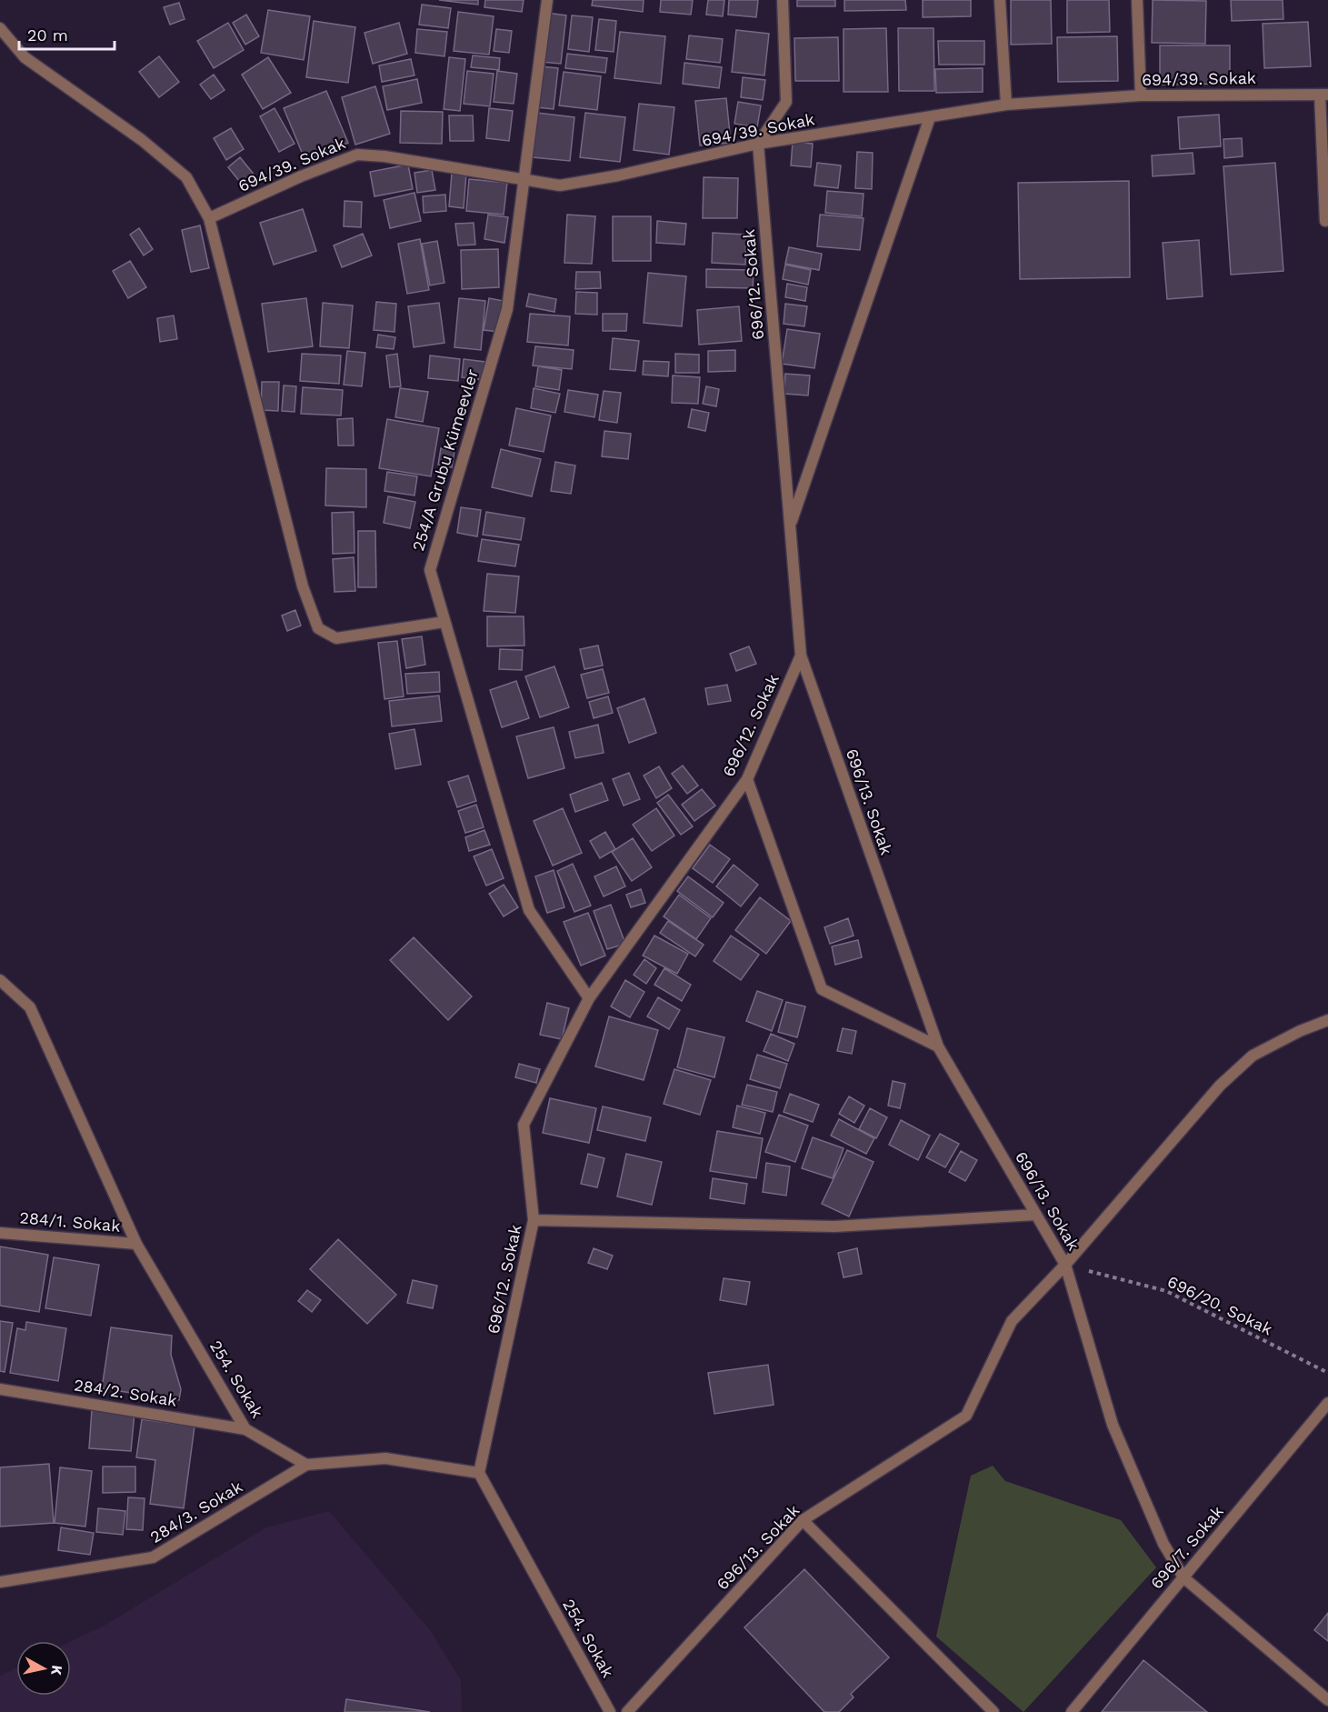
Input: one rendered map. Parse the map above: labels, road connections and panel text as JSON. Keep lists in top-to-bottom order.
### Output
{
  "streets": {
    "street": [
      "694/39. Sokak",
      "696/12. Sokak",
      "254/A Grubu Kümeevler",
      "696/13. Sokak",
      "284/1. Sokak",
      "254. Sokak",
      "284/2. Sokak",
      "284/3. Sokak",
      "696/7. Sokak"
    ],
    "path": ["696/20. Sokak"]
  },
  "crossings": [
    ["694/39. Sokak", "696/12. Sokak"],
    ["694/39. Sokak", "254/A Grubu Kümeevler"],
    ["696/12. Sokak", "254/A Grubu Kümeevler"],
    ["696/12. Sokak", "696/13. Sokak"],
    ["696/12. Sokak", "254. Sokak"],
    ["696/13. Sokak", "696/20. Sokak"],
    ["284/1. Sokak", "254. Sokak"],
    ["254. Sokak", "284/2. Sokak"],
    ["254. Sokak", "284/3. Sokak"]
  ],
  "scale_bar": "20 m",
  "north": "right"
}
